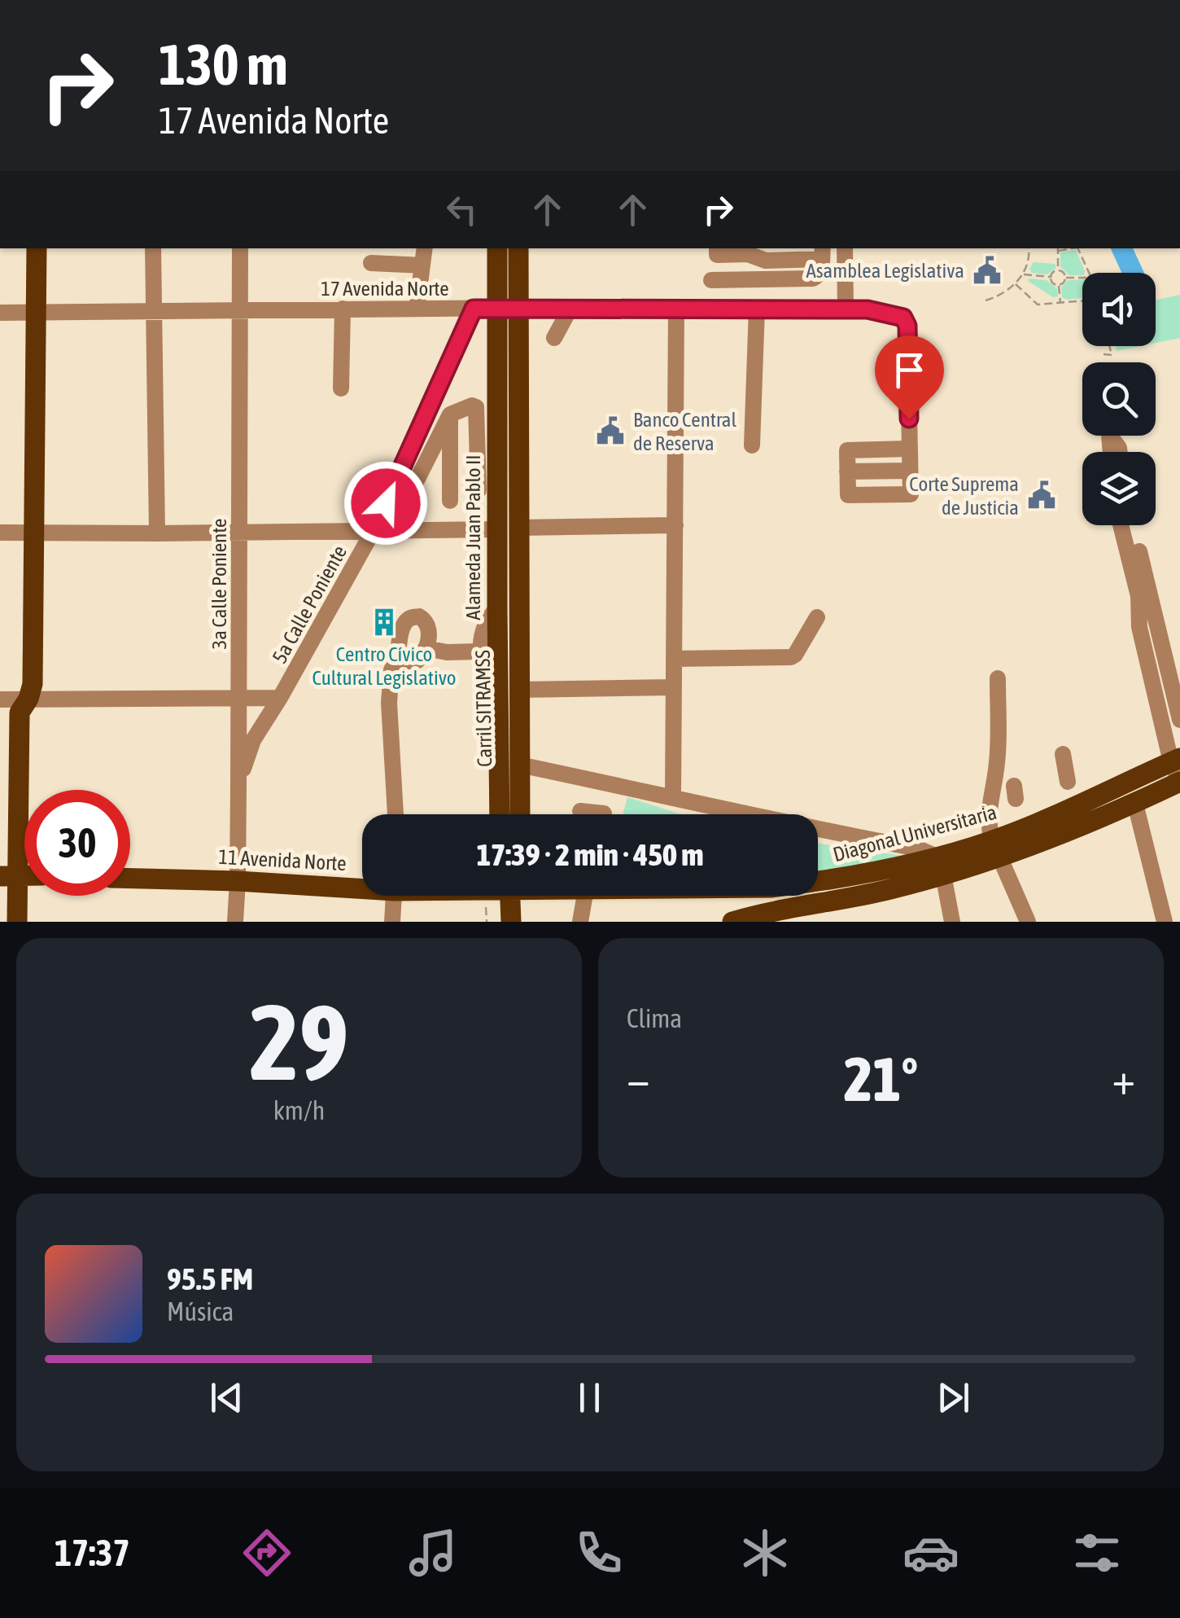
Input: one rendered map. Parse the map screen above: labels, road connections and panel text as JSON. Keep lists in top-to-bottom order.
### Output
{
  "streets": {
    "main road": [
      "Alameda Juan Pablo II",
      "Carril SITRAMSS",
      "Diagonal Universitaria",
      "11 Avenida Norte"
    ],
    "street": ["17 Avenida Norte", "3a Calle Poniente", "5a Calle Poniente"]
  },
  "crossings": [
    ["17 Avenida Norte", "Alameda Juan Pablo II"],
    ["17 Avenida Norte", "3a Calle Poniente"],
    ["17 Avenida Norte", "5a Calle Poniente"],
    ["17 Avenida Norte", "Carril SITRAMSS"],
    ["Alameda Juan Pablo II", "Carril SITRAMSS"],
    ["3a Calle Poniente", "5a Calle Poniente"],
    ["3a Calle Poniente", "11 Avenida Norte"]
  ],
  "places": {
    "public building": ["Asamblea Legislativa", "Banco Central de Reserva", "Corte Suprema de Justicia"],
    "building": ["Centro Cívico Cultural Legislativo"]
  },
  "page": {
    "turn": ["130 m", "17 Avenida Norte"],
    "limit": "30",
    "trip": "17:39 · 2 min · 450 m",
    "tile": [
      ["29", "km/h"],
      "Clima"
    ],
    "heat": ["−", "21°", "+"],
    "song": ["95.5 FM", "Música"],
    "tabs": "17:37"
  }
}
